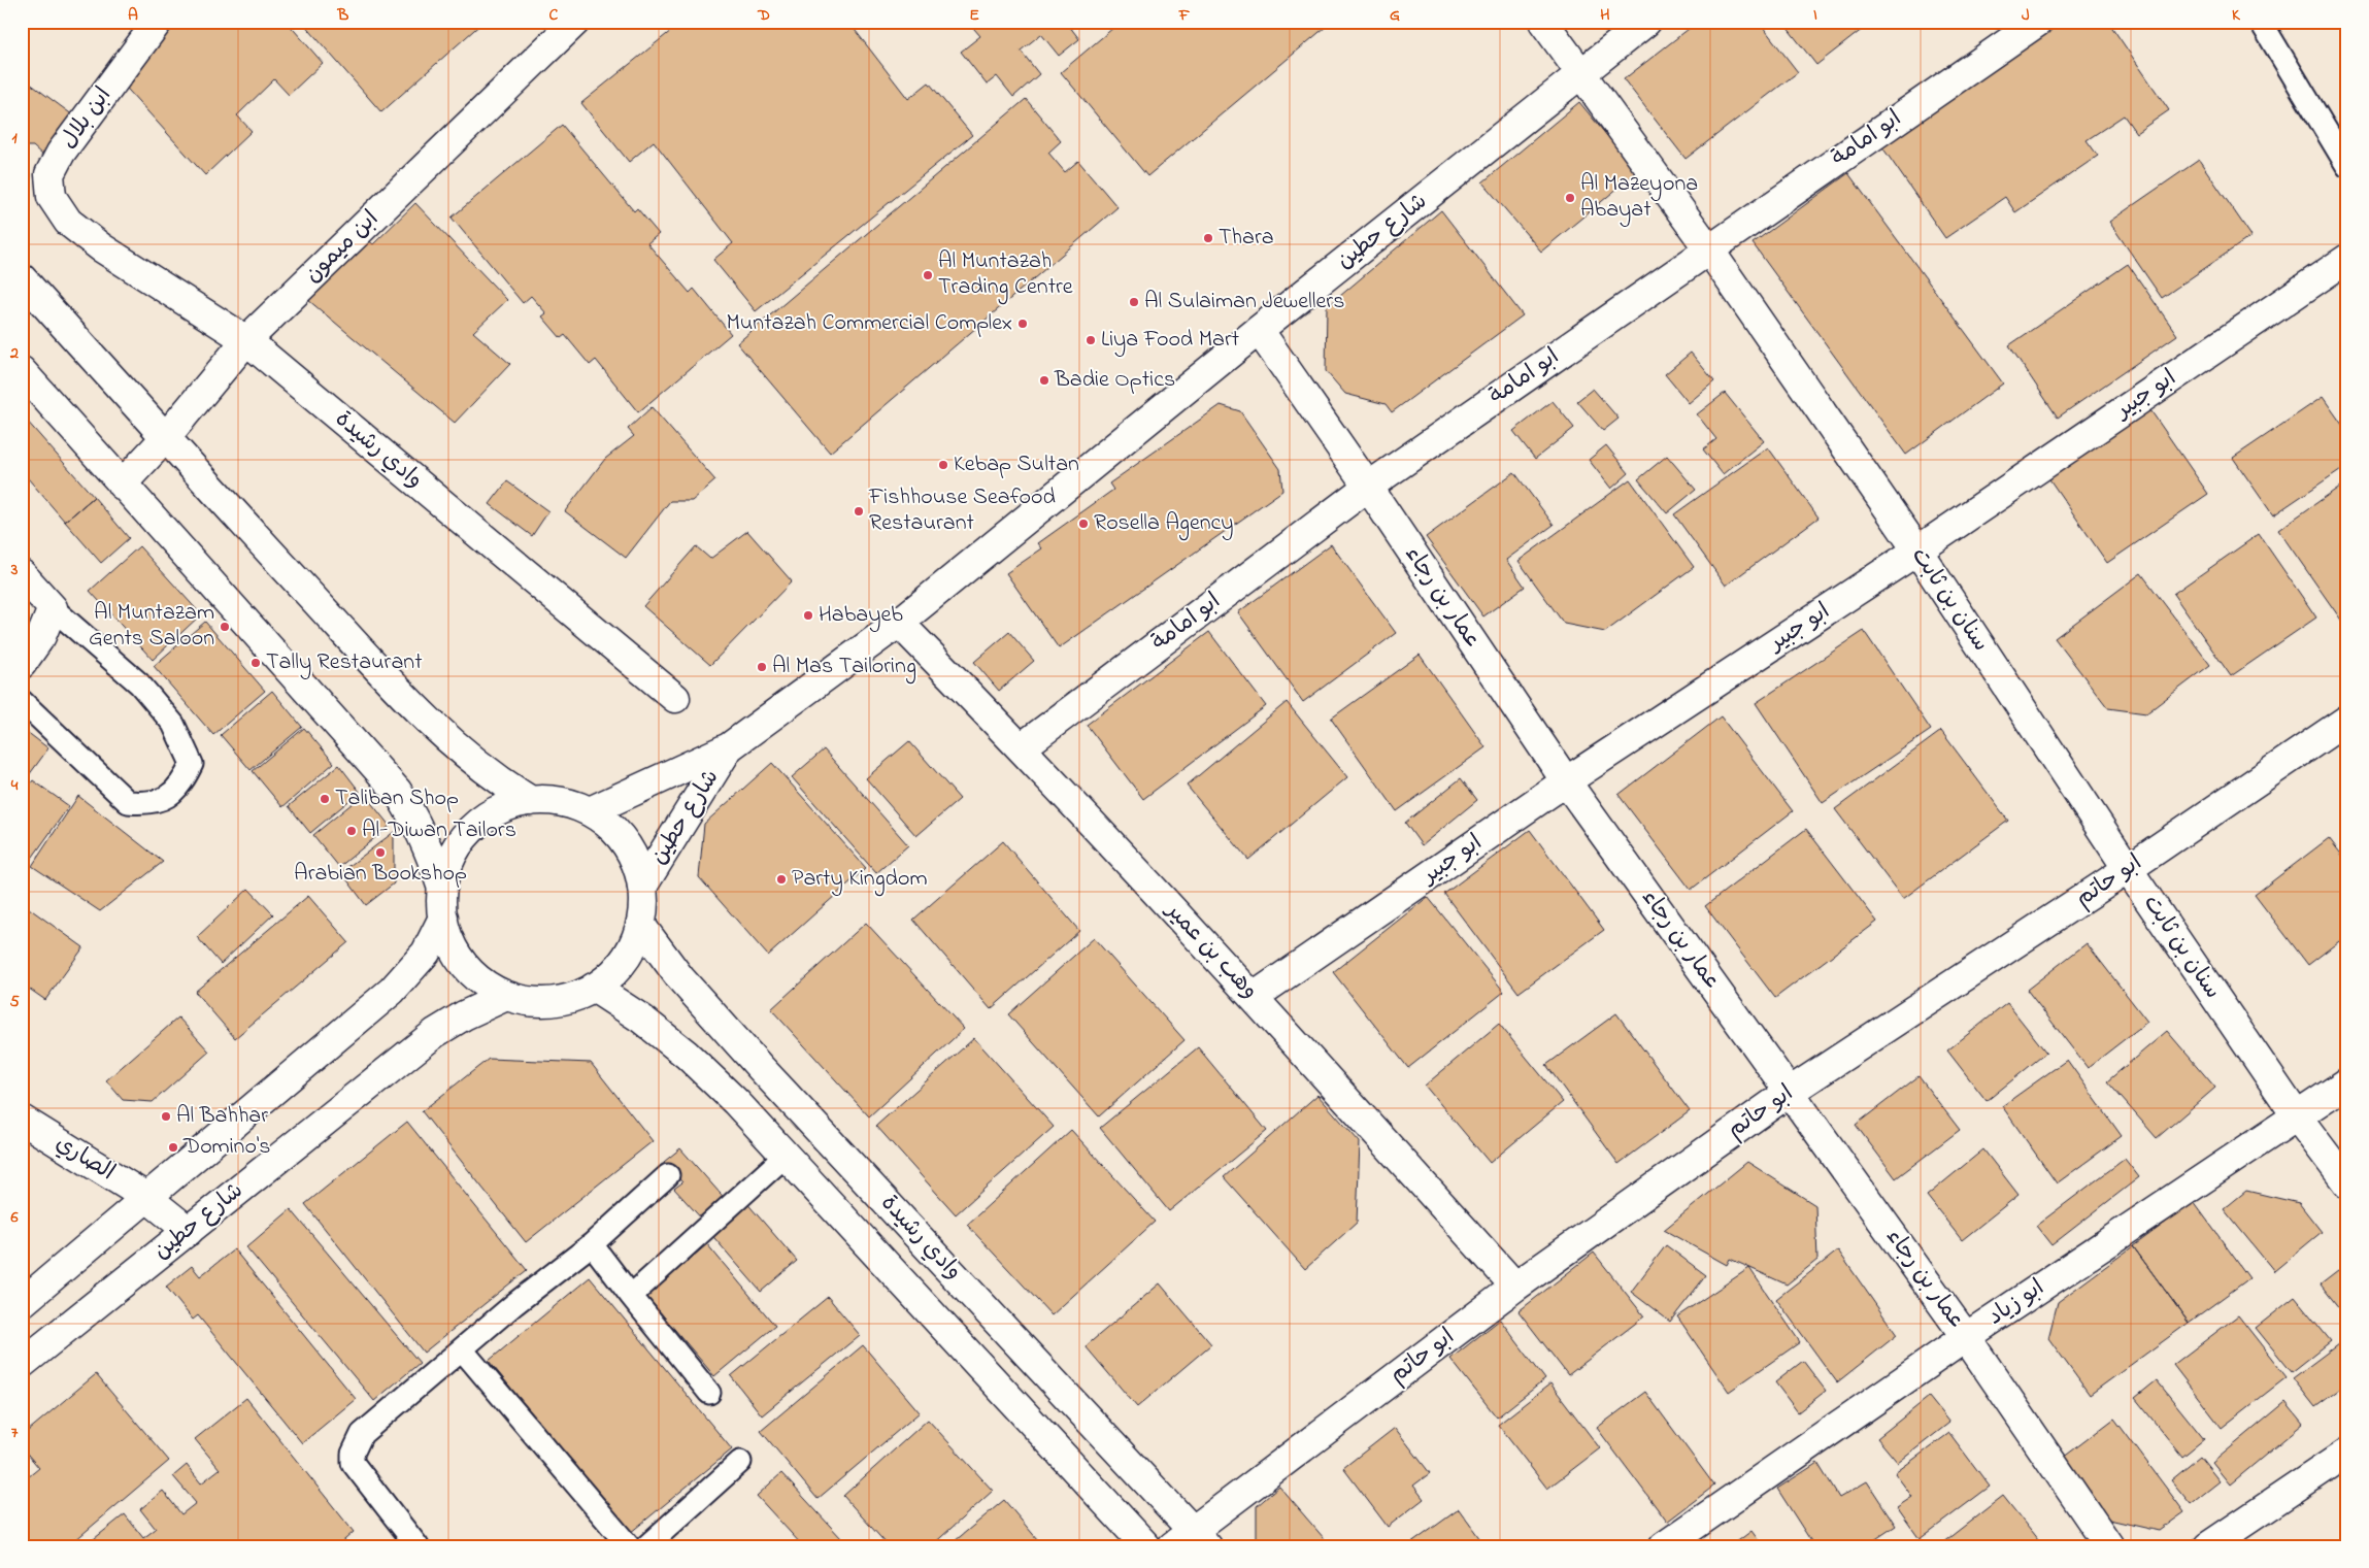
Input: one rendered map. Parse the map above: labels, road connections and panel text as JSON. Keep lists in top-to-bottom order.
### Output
{
  "streets": {
    "street": [
      "ابن بلال",
      "ابو امامة",
      "شارع حطين",
      "ابن ميمون",
      "ابو جبير",
      "وادي رشيدة",
      "عمار بن رجاء",
      "سنان بن ثابت",
      "ابو حاتم",
      "وهب بن عمير",
      "الصاري",
      "ابو زياد"
    ]
  },
  "crossings": [
    ["ابن بلال", "وادي رشيدة"],
    ["ابو امامة", "عمار بن رجاء"],
    ["ابو امامة", "سنان بن ثابت"],
    ["ابو امامة", "وهب بن عمير"],
    ["شارع حطين", "عمار بن رجاء"],
    ["شارع حطين", "سنان بن ثابت"],
    ["شارع حطين", "وهب بن عمير"],
    ["شارع حطين", "الصاري"],
    ["ابن ميمون", "وادي رشيدة"],
    ["ابو جبير", "عمار بن رجاء"],
    ["ابو جبير", "سنان بن ثابت"],
    ["ابو جبير", "وهب بن عمير"],
    ["وادي رشيدة", "ابو حاتم"],
    ["عمار بن رجاء", "ابو حاتم"],
    ["عمار بن رجاء", "ابو زياد"],
    ["سنان بن ثابت", "ابو حاتم"],
    ["سنان بن ثابت", "ابو زياد"],
    ["ابو حاتم", "وهب بن عمير"]
  ],
  "places": [
    "Al Mazeyona Abayat",
    "Thara",
    "Al Muntazah Trading Centre",
    "Al Sulaiman Jewellers",
    "Muntazah Commercial Complex",
    "Liya Food Mart",
    "Badie Optics",
    "Kebap Sultan",
    "Fishhouse Seafood Restaurant",
    "Rosella Agency",
    "Habayeb",
    "Al Muntazam Gents Saloon",
    "Tally Restaurant",
    "Al Mas Tailoring",
    "Taliban Shop",
    "Al-Diwan Tailors",
    "Arabian Bookshop",
    "Party Kingdom",
    "Al Bahhar",
    "Domino's"
  ],
  "grid": {
    "columns": [
      "A",
      "B",
      "C",
      "D",
      "E",
      "F",
      "G",
      "H",
      "I",
      "J",
      "K"
    ],
    "rows": [
      "1",
      "2",
      "3",
      "4",
      "5",
      "6",
      "7"
    ]
  }
}
